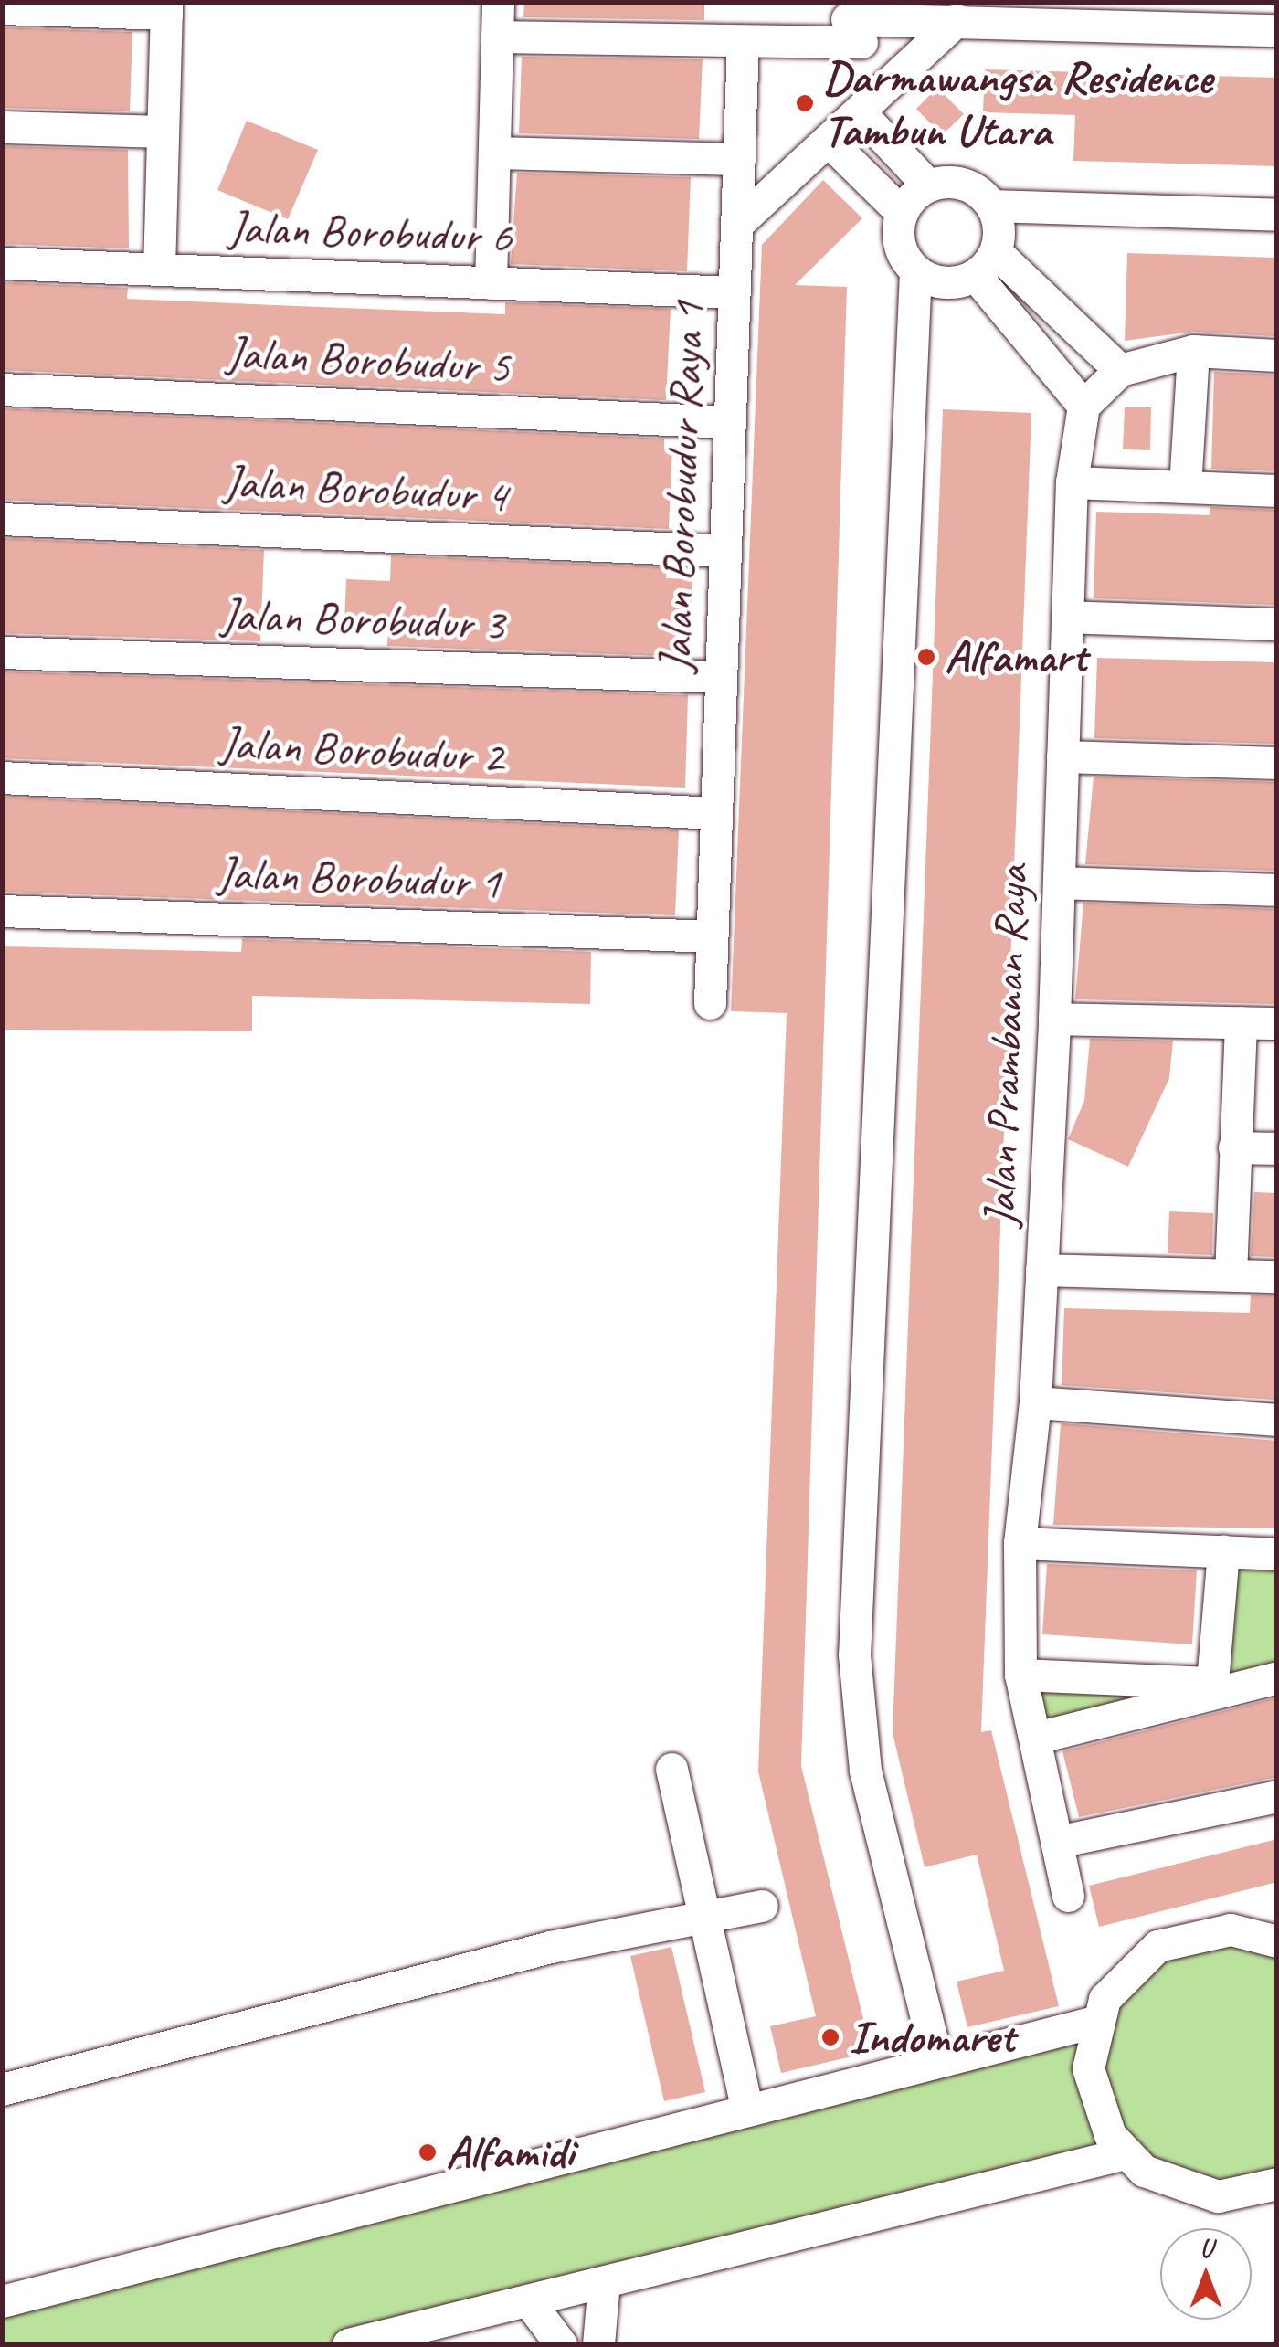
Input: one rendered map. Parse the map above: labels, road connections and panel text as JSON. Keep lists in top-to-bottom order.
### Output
{
  "streets": {
    "street": [
      "Jalan Borobudur 6",
      "Jalan Borobudur 5",
      "Jalan Borobudur Raya 1",
      "Jalan Borobudur 4",
      "Jalan Borobudur 3",
      "Jalan Borobudur 2",
      "Jalan Borobudur 1",
      "Jalan Prambanan Raya"
    ]
  },
  "crossings": [
    ["Jalan Borobudur 6", "Jalan Borobudur Raya 1"],
    ["Jalan Borobudur 5", "Jalan Borobudur Raya 1"],
    ["Jalan Borobudur Raya 1", "Jalan Borobudur 4"],
    ["Jalan Borobudur Raya 1", "Jalan Borobudur 3"],
    ["Jalan Borobudur Raya 1", "Jalan Borobudur 2"],
    ["Jalan Borobudur Raya 1", "Jalan Borobudur 1"]
  ],
  "places": [
    "Darmawangsa Residence Tambun Utara",
    "Alfamart",
    "Indomaret",
    "Alfamidi"
  ],
  "north": "top"
}
